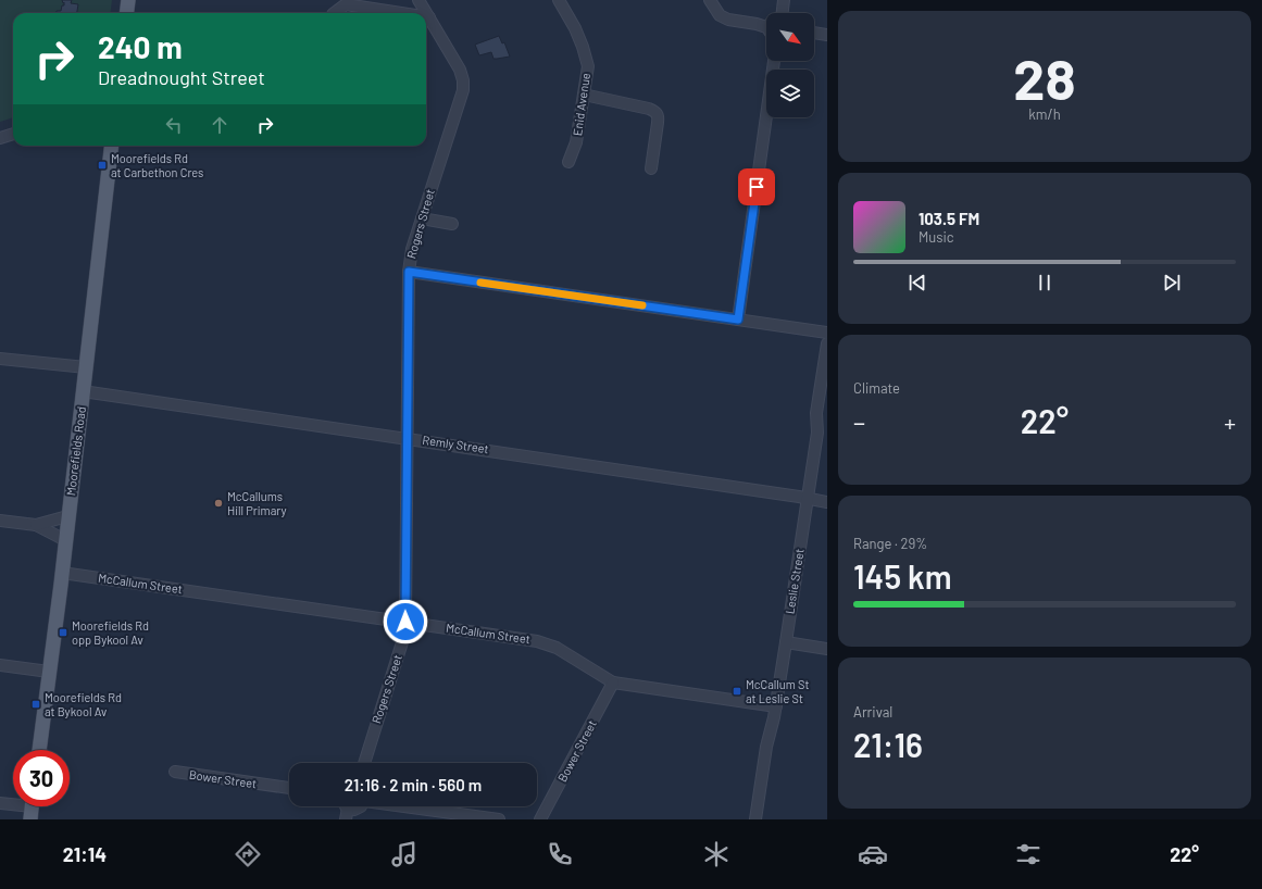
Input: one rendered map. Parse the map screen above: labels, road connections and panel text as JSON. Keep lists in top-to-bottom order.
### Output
{
  "streets": {
    "main road": ["Moorefields Road"],
    "street": [
      "Enid Avenue",
      "Rogers Street",
      "Remly Street",
      "Leslie Street",
      "McCallum Street",
      "Bower Street"
    ]
  },
  "crossings": [
    ["Rogers Street", "Remly Street"],
    ["Rogers Street", "McCallum Street"],
    ["Remly Street", "Moorefields Road"],
    ["Remly Street", "Leslie Street"],
    ["Moorefields Road", "McCallum Street"],
    ["Leslie Street", "McCallum Street"],
    ["McCallum Street", "Bower Street"]
  ],
  "places": {
    "transit": [
      "Moorefields Rd at Carbethon Cres",
      "Moorefields Rd opp Bykool Av",
      "McCallum St at Leslie St",
      "Moorefields Rd at Bykool Av"
    ],
    "other": ["McCallums Hill Primary"]
  },
  "north": "bottom right",
  "page": {
    "tile": [
      ["28", "km/h"],
      "Climate",
      ["Range · 29%", "145 km"],
      ["Arrival", "21:16"]
    ],
    "turn": ["240 m", "Dreadnought Street"],
    "song": ["103.5 FM", "Music"],
    "heat": ["−", "22°", "+"],
    "limit": "30",
    "trip": "21:16 · 2 min · 560 m",
    "tabs": ["21:14", "22°"]
  }
}
